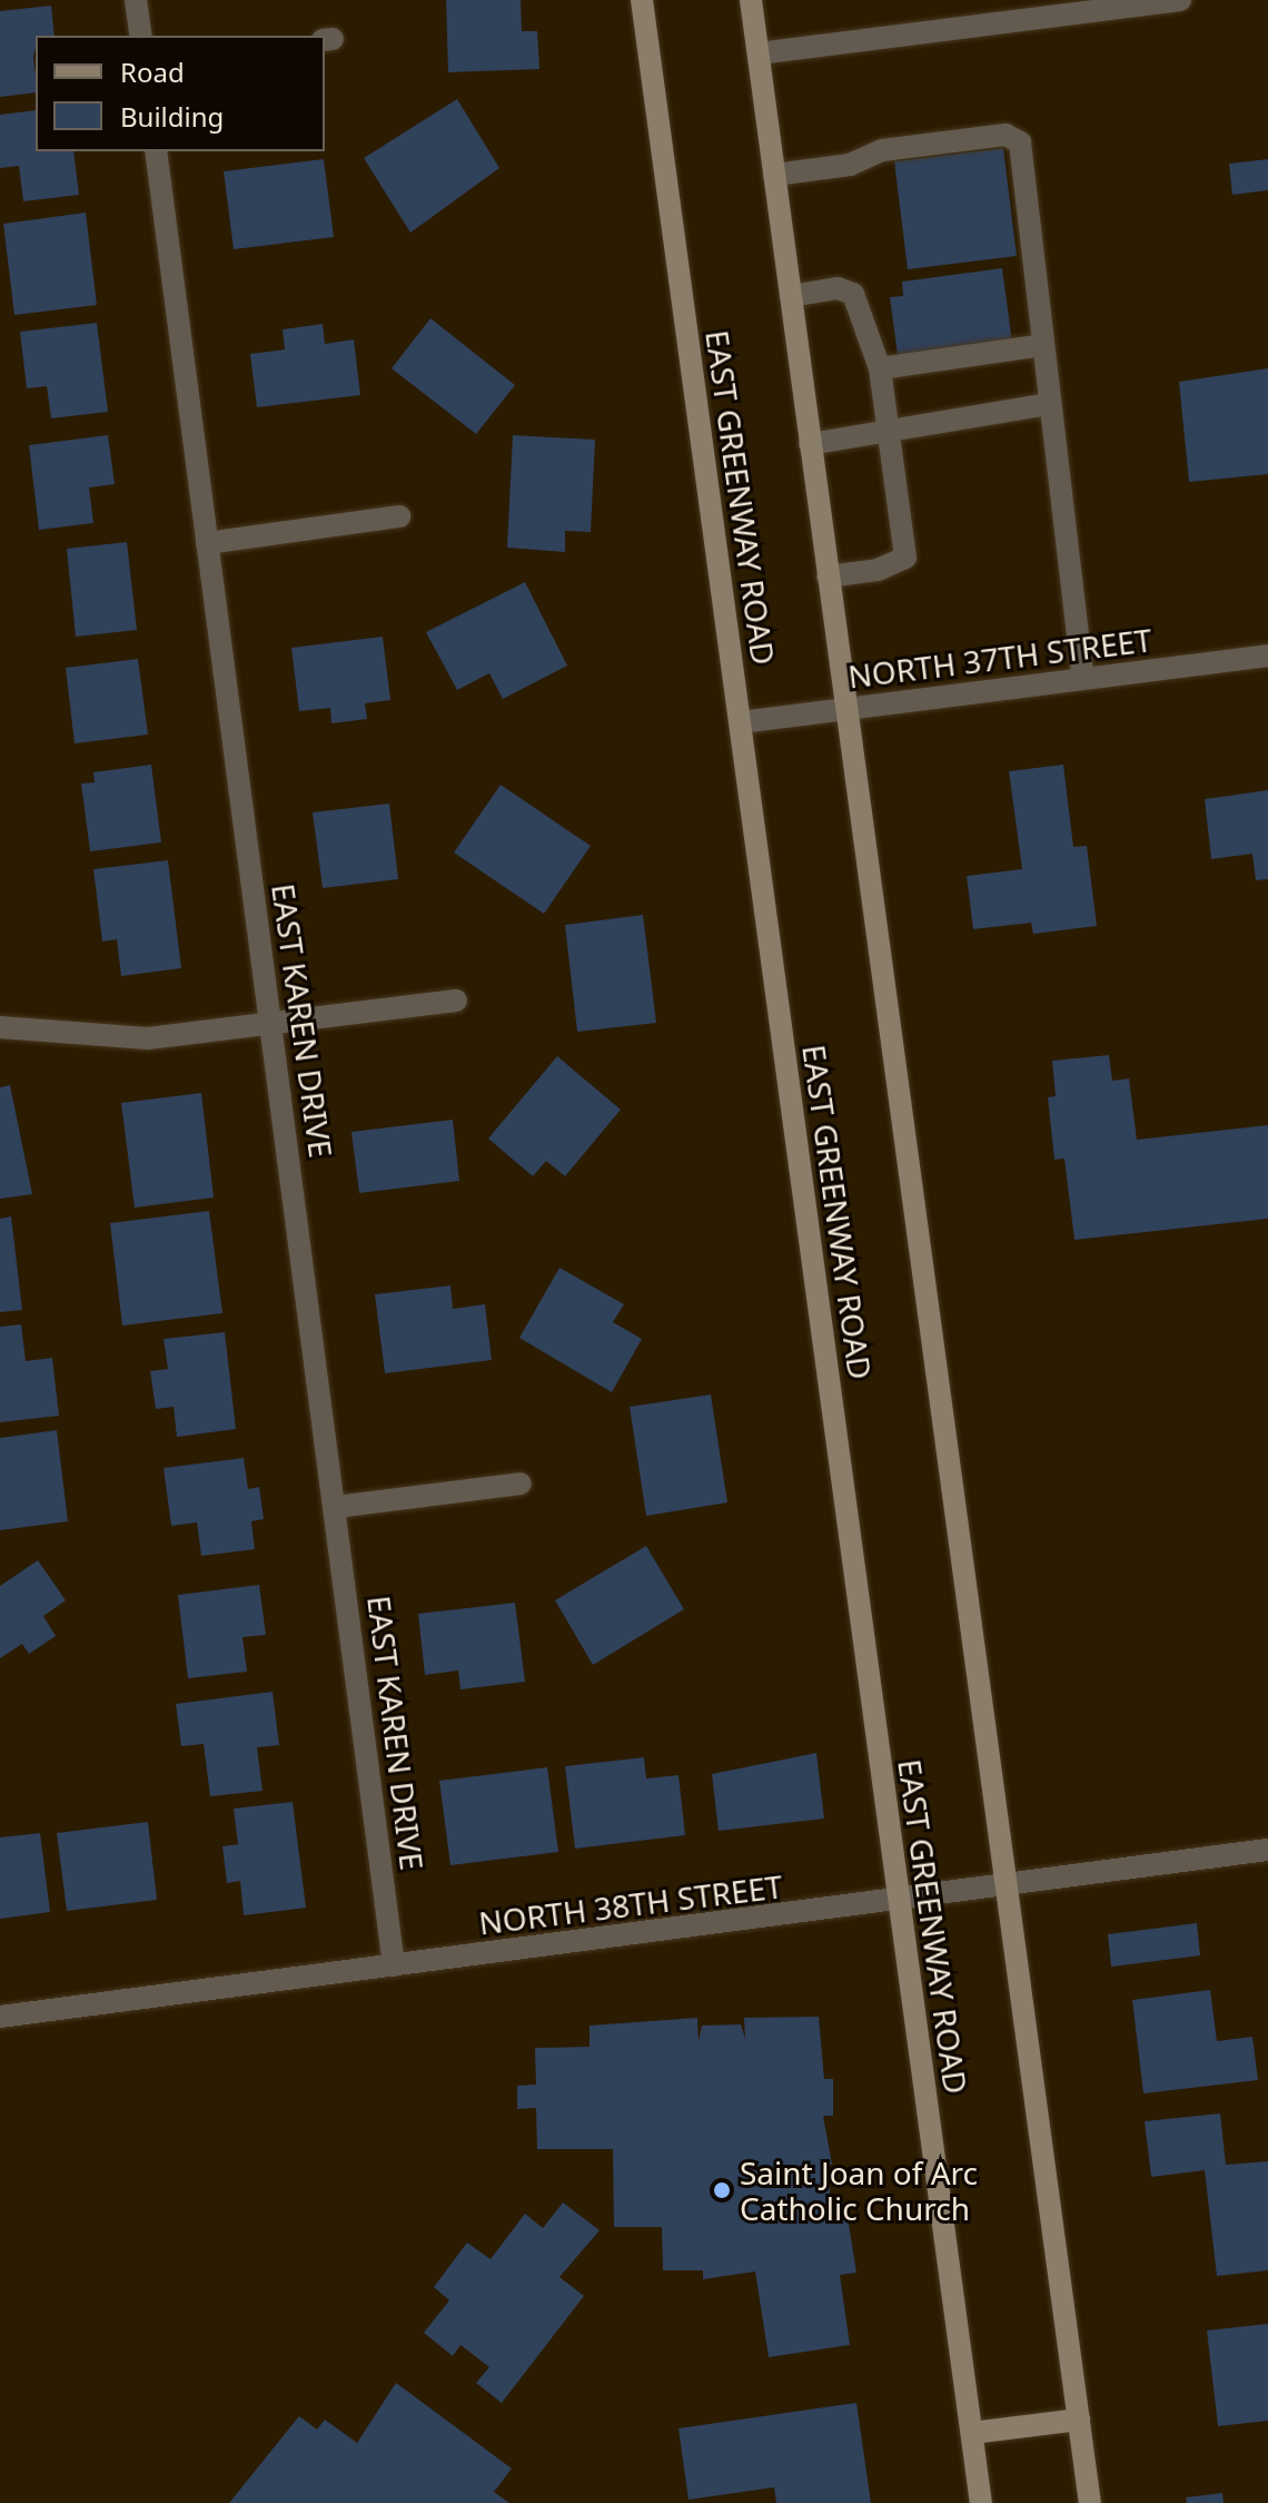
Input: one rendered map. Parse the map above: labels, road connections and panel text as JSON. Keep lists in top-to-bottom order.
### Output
{
  "streets": {
    "main road": ["EAST GREENWAY ROAD"],
    "street": ["NORTH 37TH STREET", "EAST KAREN DRIVE", "NORTH 38TH STREET"]
  },
  "crossings": [
    ["EAST GREENWAY ROAD", "NORTH 37TH STREET"],
    ["EAST GREENWAY ROAD", "NORTH 38TH STREET"],
    ["EAST KAREN DRIVE", "NORTH 38TH STREET"]
  ],
  "places": ["Saint Joan of Arc Catholic Church"],
  "legend": ["Road", "Building"]
}
